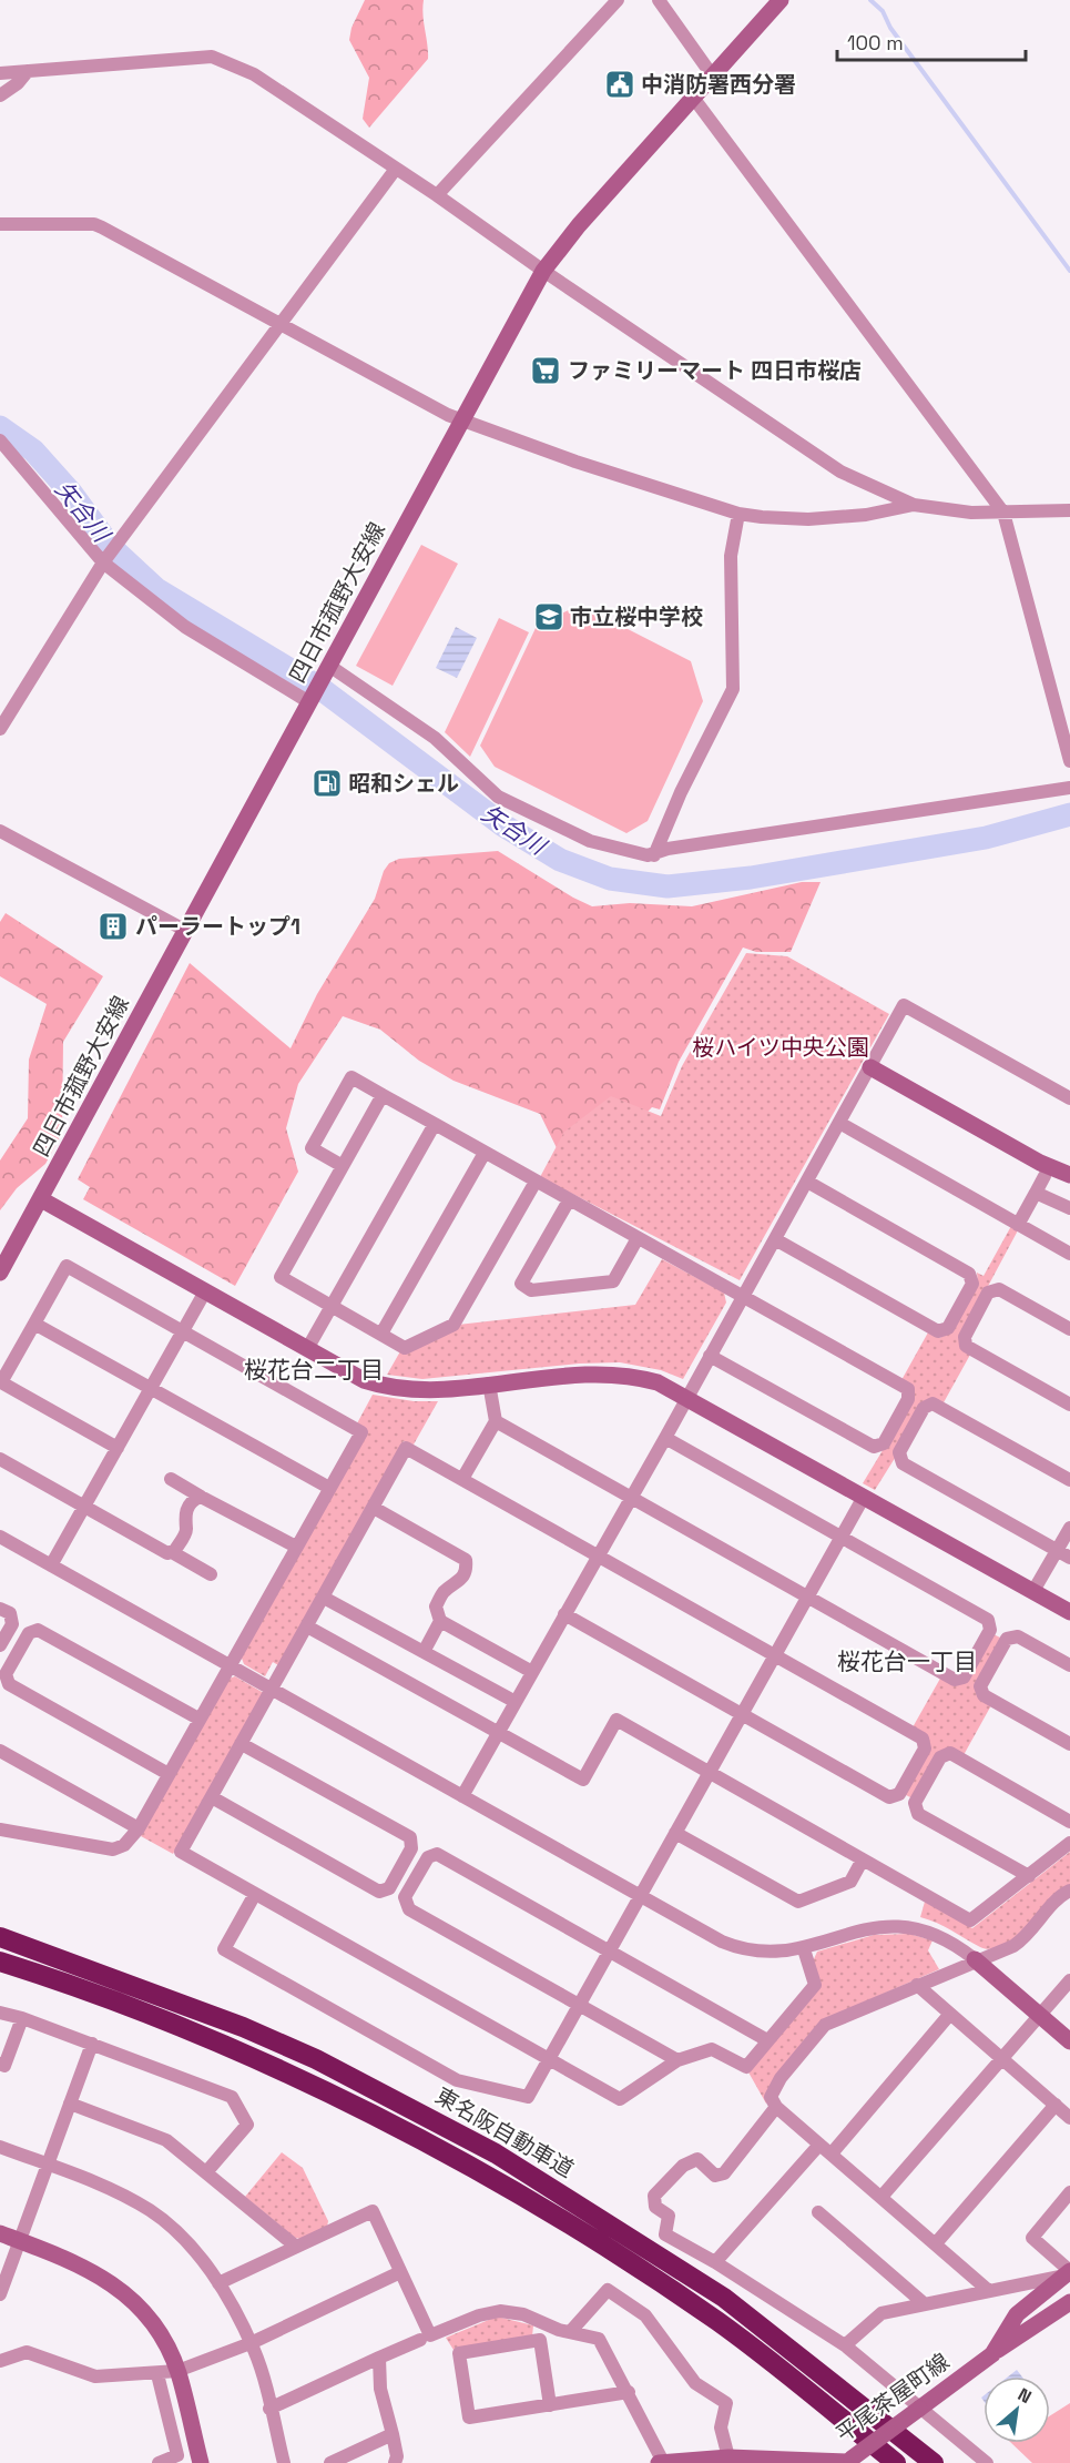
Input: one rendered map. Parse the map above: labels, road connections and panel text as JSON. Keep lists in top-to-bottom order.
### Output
{
  "streets": {
    "highway": ["東名阪自動車道"],
    "main road": ["四日市菰野大安線", "平尾茶屋町線"]
  },
  "districts": ["桜花台二丁目", "桜花台一丁目"],
  "water": ["矢合川"],
  "parks": ["桜ハイツ中央公園"],
  "places": {
    "public building": ["中消防署西分署"],
    "supermarket": ["ファミリーマート 四日市桜店"],
    "school or university": ["市立桜中学校"],
    "fuel station": ["昭和シェル"],
    "building": ["パーラートップ1"]
  },
  "scale_bar": "100 m",
  "north": "top right"
}
